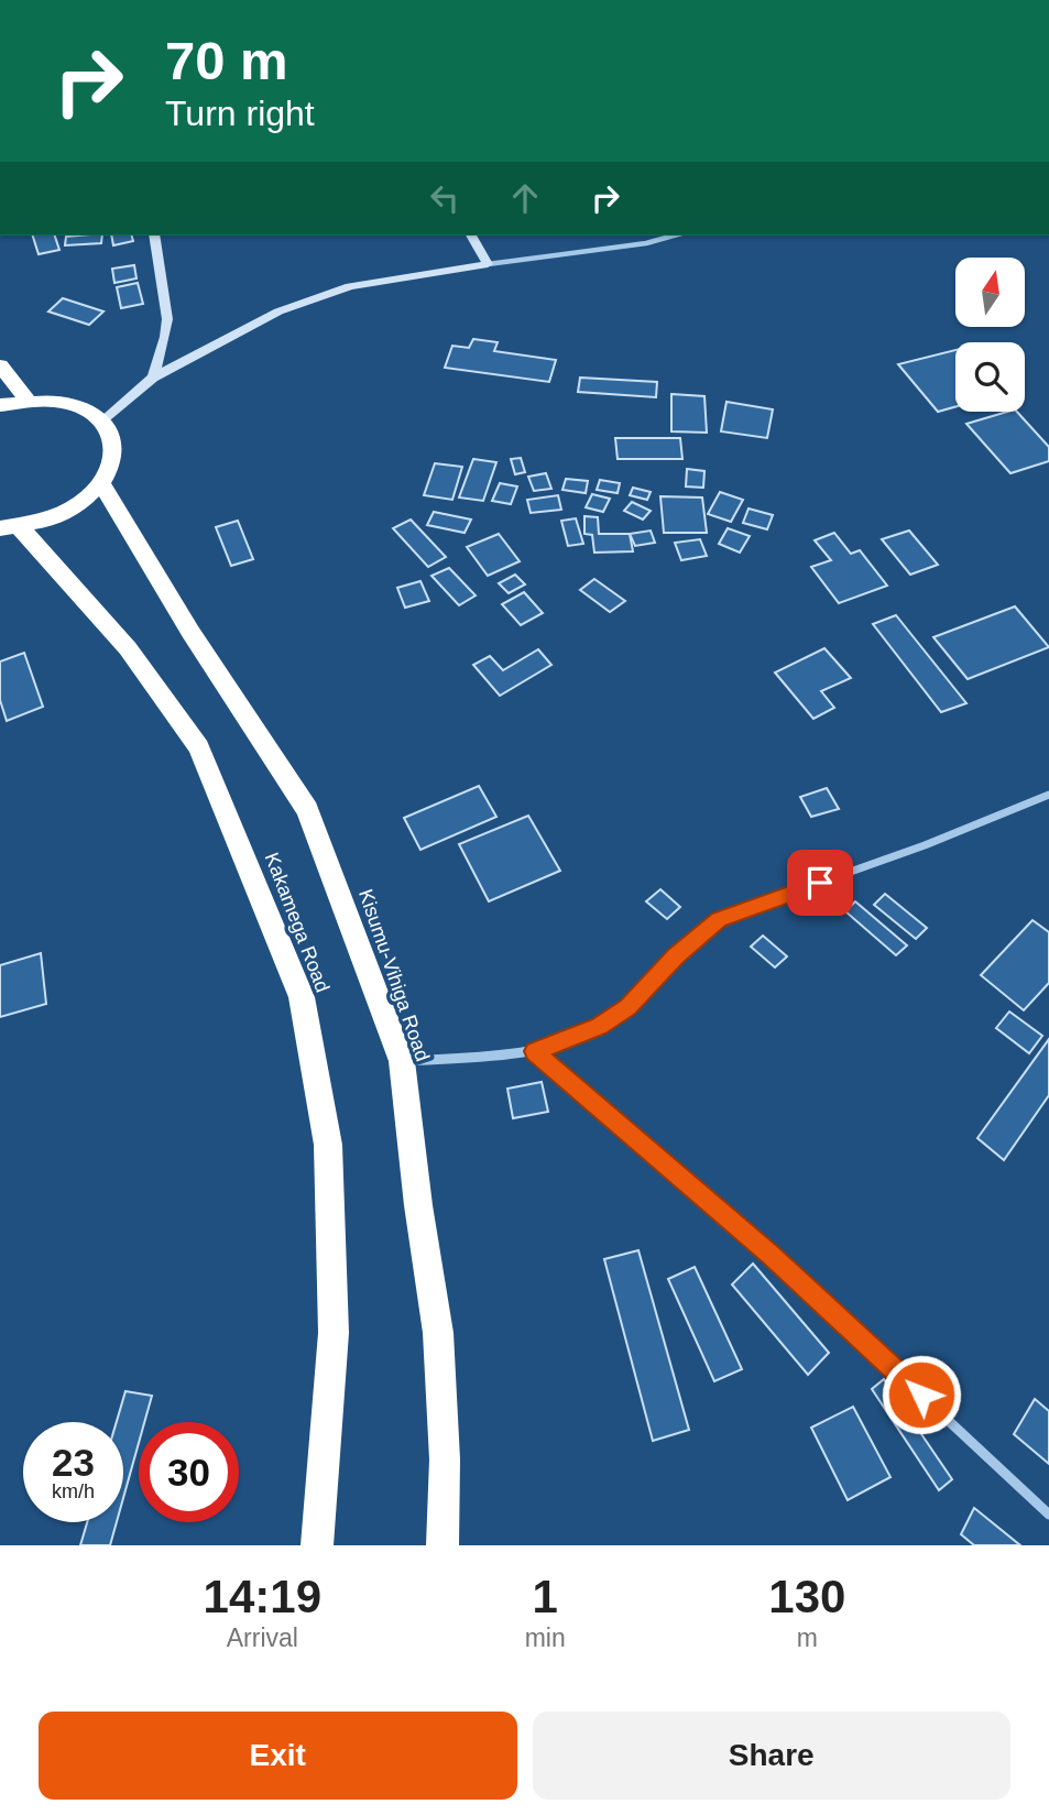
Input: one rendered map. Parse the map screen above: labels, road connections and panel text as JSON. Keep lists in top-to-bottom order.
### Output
{
  "streets": {
    "highway": ["Kakamega Road", "Kisumu-Vihiga Road"]
  },
  "north": "top",
  "page": {
    "turn": ["70 m", "Turn right"],
    "speed": "23 km/h",
    "limit": "30",
    "eta": [
      "14:19",
      "Arrival",
      "1",
      "min",
      "130",
      "m"
    ],
    "buttons": ["Exit", "Share"]
  }
}
